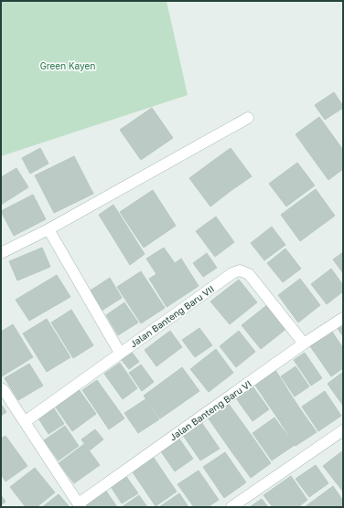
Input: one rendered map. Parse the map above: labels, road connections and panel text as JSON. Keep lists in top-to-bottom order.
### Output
{
  "streets": {
    "street": ["Jalan Banteng Baru VII", "Jalan Banteng Baru VI"]
  },
  "crossings": [
    ["Jalan Banteng Baru VII", "Jalan Banteng Baru VI"]
  ],
  "parks": ["Green Kayen"]
}
